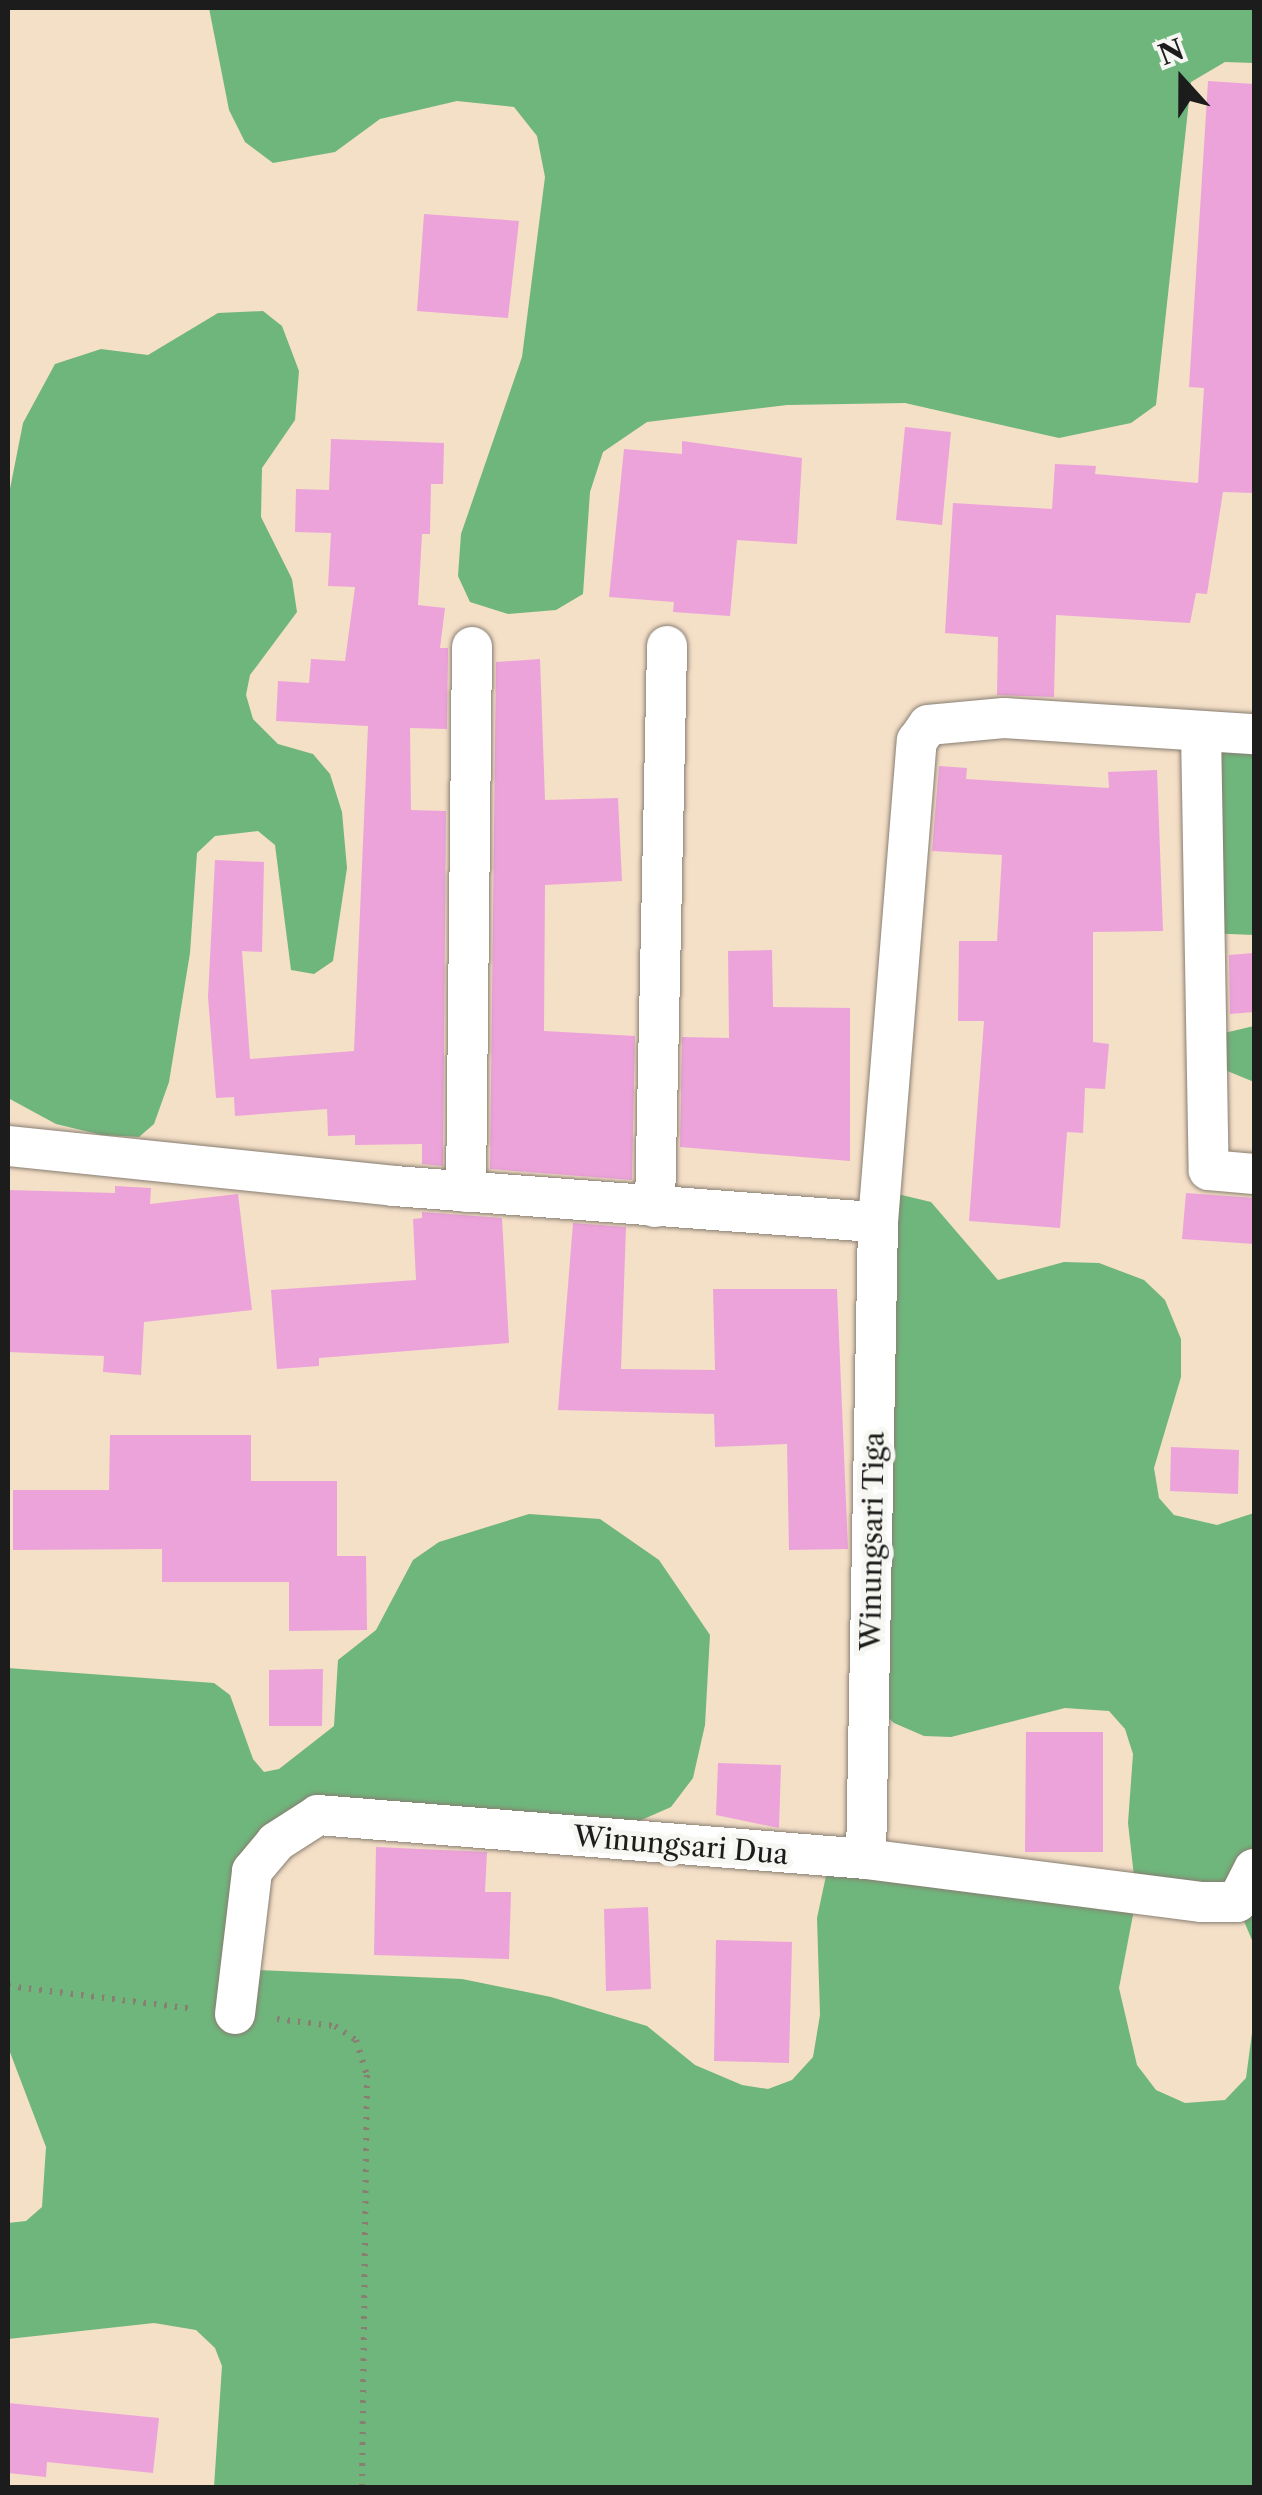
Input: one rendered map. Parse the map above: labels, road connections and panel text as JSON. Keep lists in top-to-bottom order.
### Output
{
  "streets": {
    "street": ["Winungsari Tiga", "Winungsari Dua"]
  },
  "crossings": [
    ["Winungsari Tiga", "Winungsari Dua"]
  ],
  "north": "top"
}
